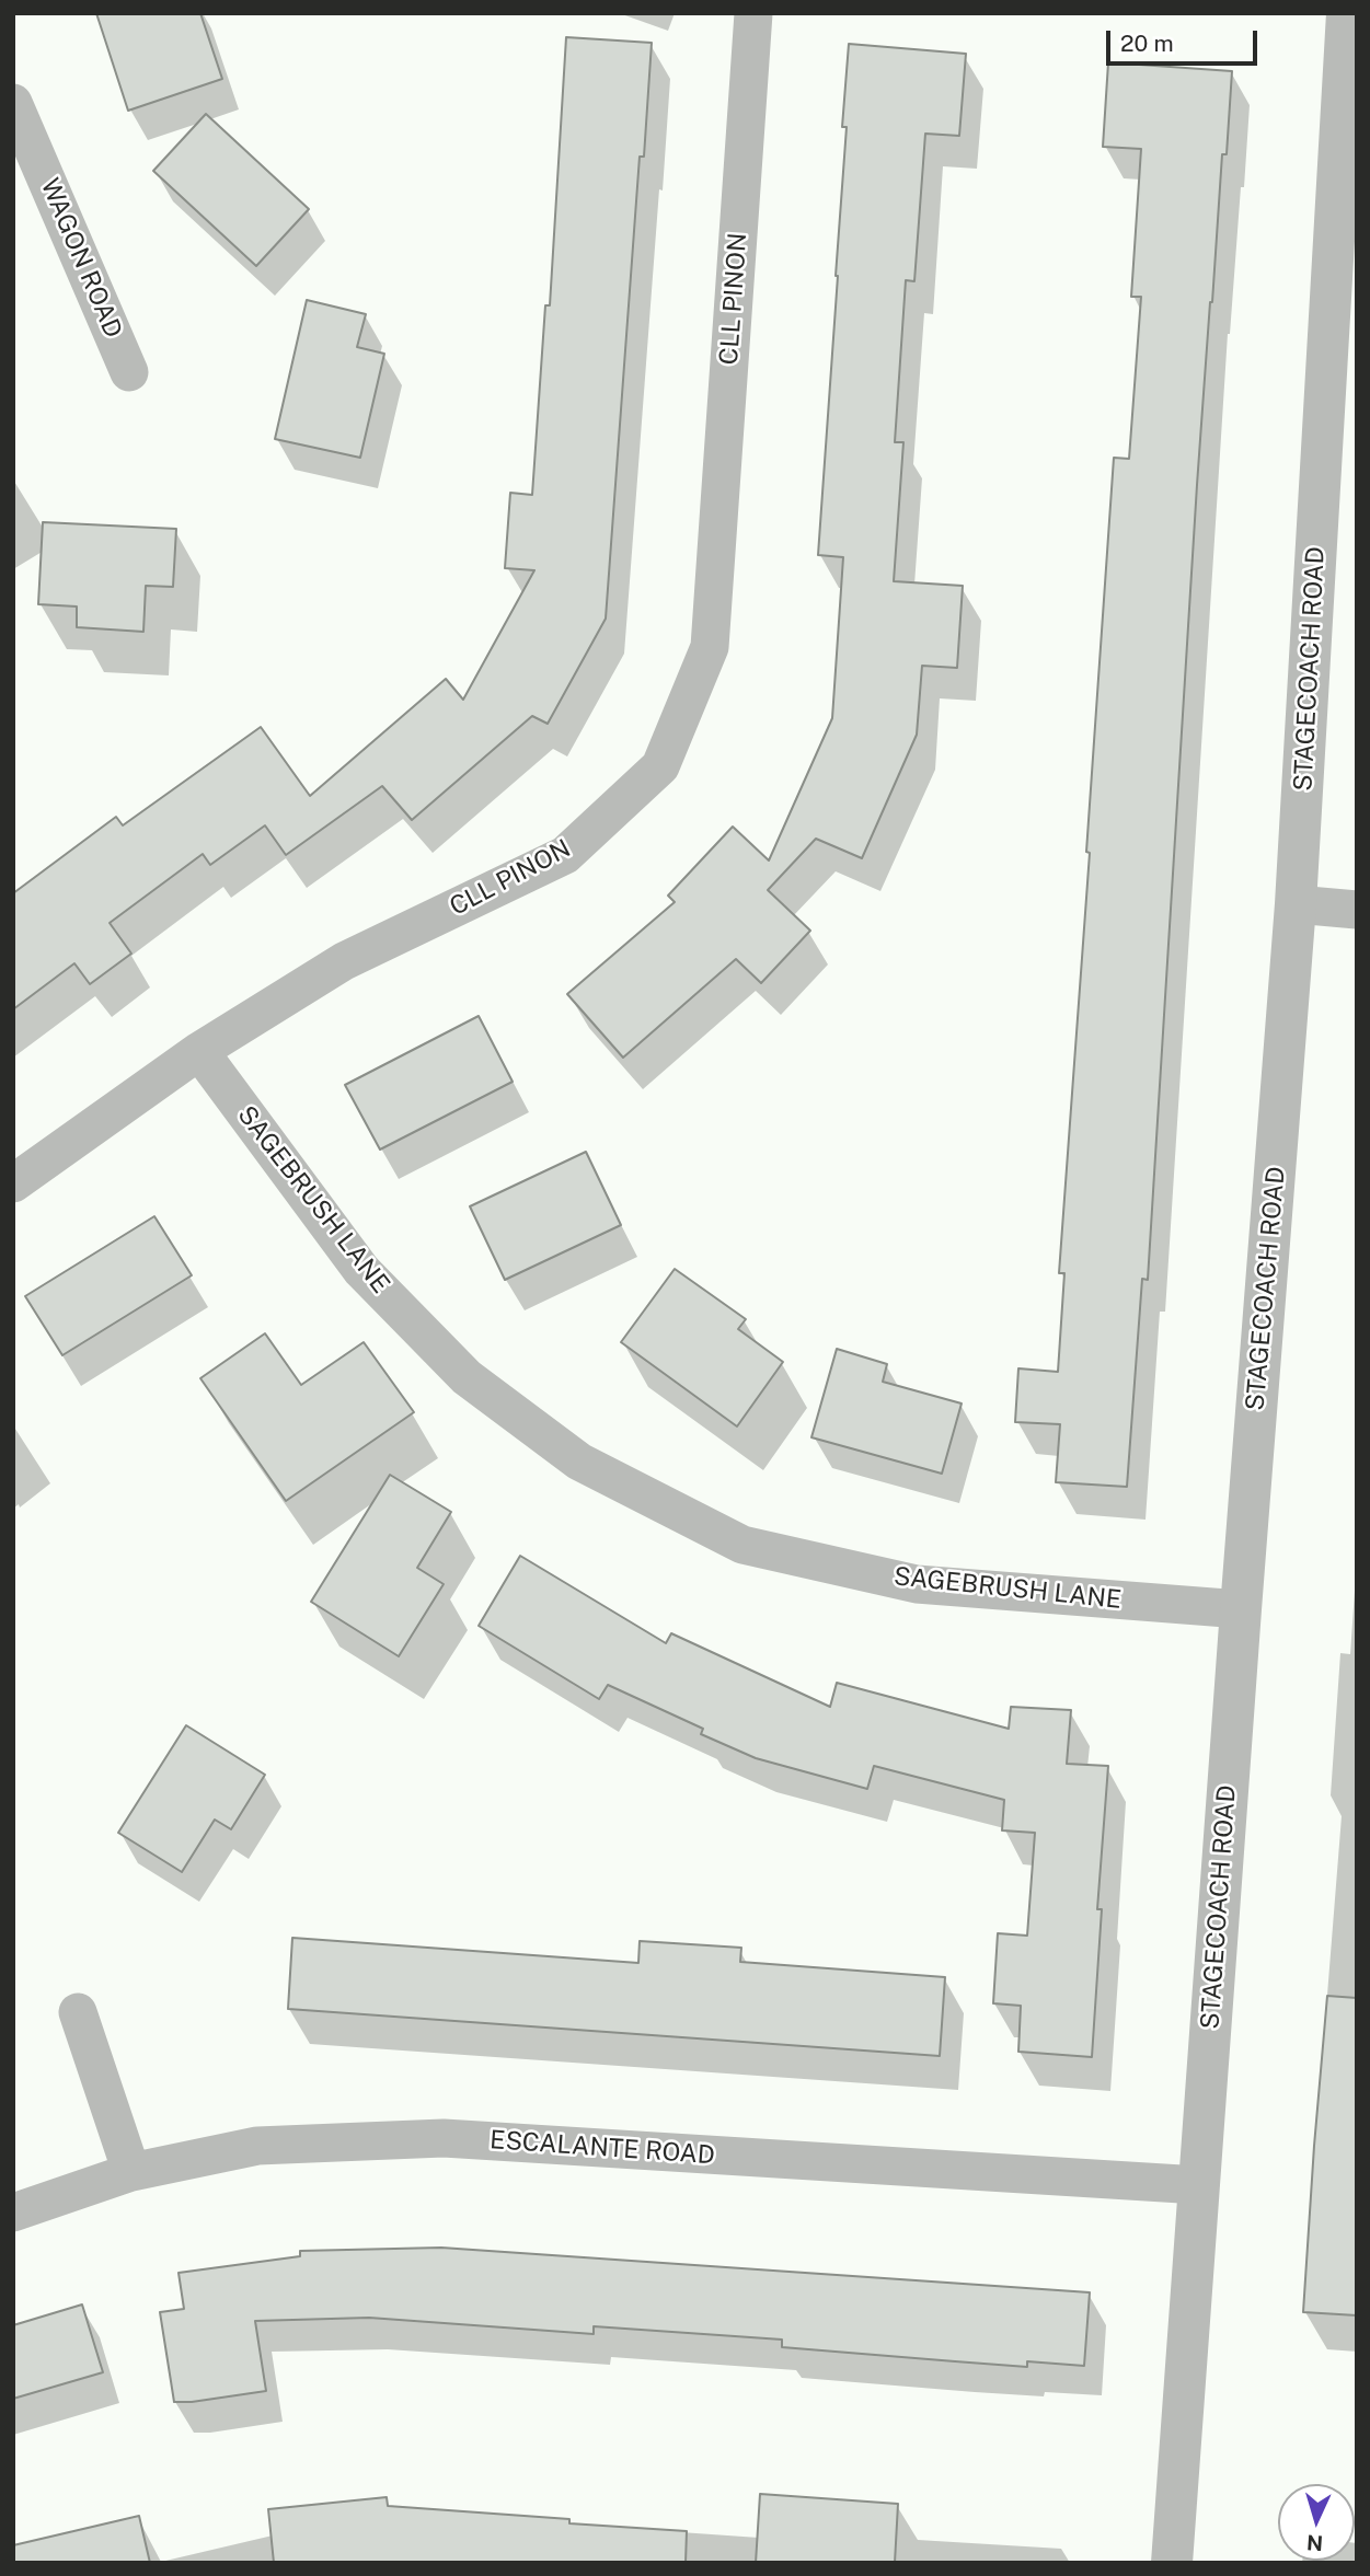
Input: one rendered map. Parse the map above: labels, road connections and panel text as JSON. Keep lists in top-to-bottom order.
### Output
{
  "streets": {
    "street": [
      "WAGON ROAD",
      "CLL PINON",
      "STAGECOACH ROAD",
      "SAGEBRUSH LANE",
      "ESCALANTE ROAD"
    ]
  },
  "crossings": [
    ["CLL PINON", "SAGEBRUSH LANE"],
    ["STAGECOACH ROAD", "SAGEBRUSH LANE"],
    ["STAGECOACH ROAD", "ESCALANTE ROAD"]
  ],
  "scale_bar": "20 m",
  "north": "bottom"
}
